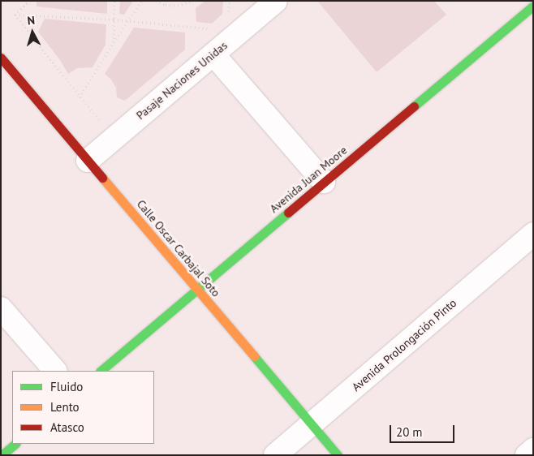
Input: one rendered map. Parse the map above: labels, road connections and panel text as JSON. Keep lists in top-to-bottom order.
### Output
{
  "streets": {
    "street": [
      "Pasaje Naciones Unidas",
      "Avenida Juan Moore",
      "Calle Oscar Carbajal Soto",
      "Avenida Prolongación Pinto"
    ]
  },
  "crossings": [
    ["Pasaje Naciones Unidas", "Calle Oscar Carbajal Soto"],
    ["Avenida Juan Moore", "Calle Oscar Carbajal Soto"],
    ["Calle Oscar Carbajal Soto", "Avenida Prolongación Pinto"]
  ],
  "legend": ["Fluido", "Lento", "Atasco"],
  "scale_bar": "20 m",
  "north": "top"
}
